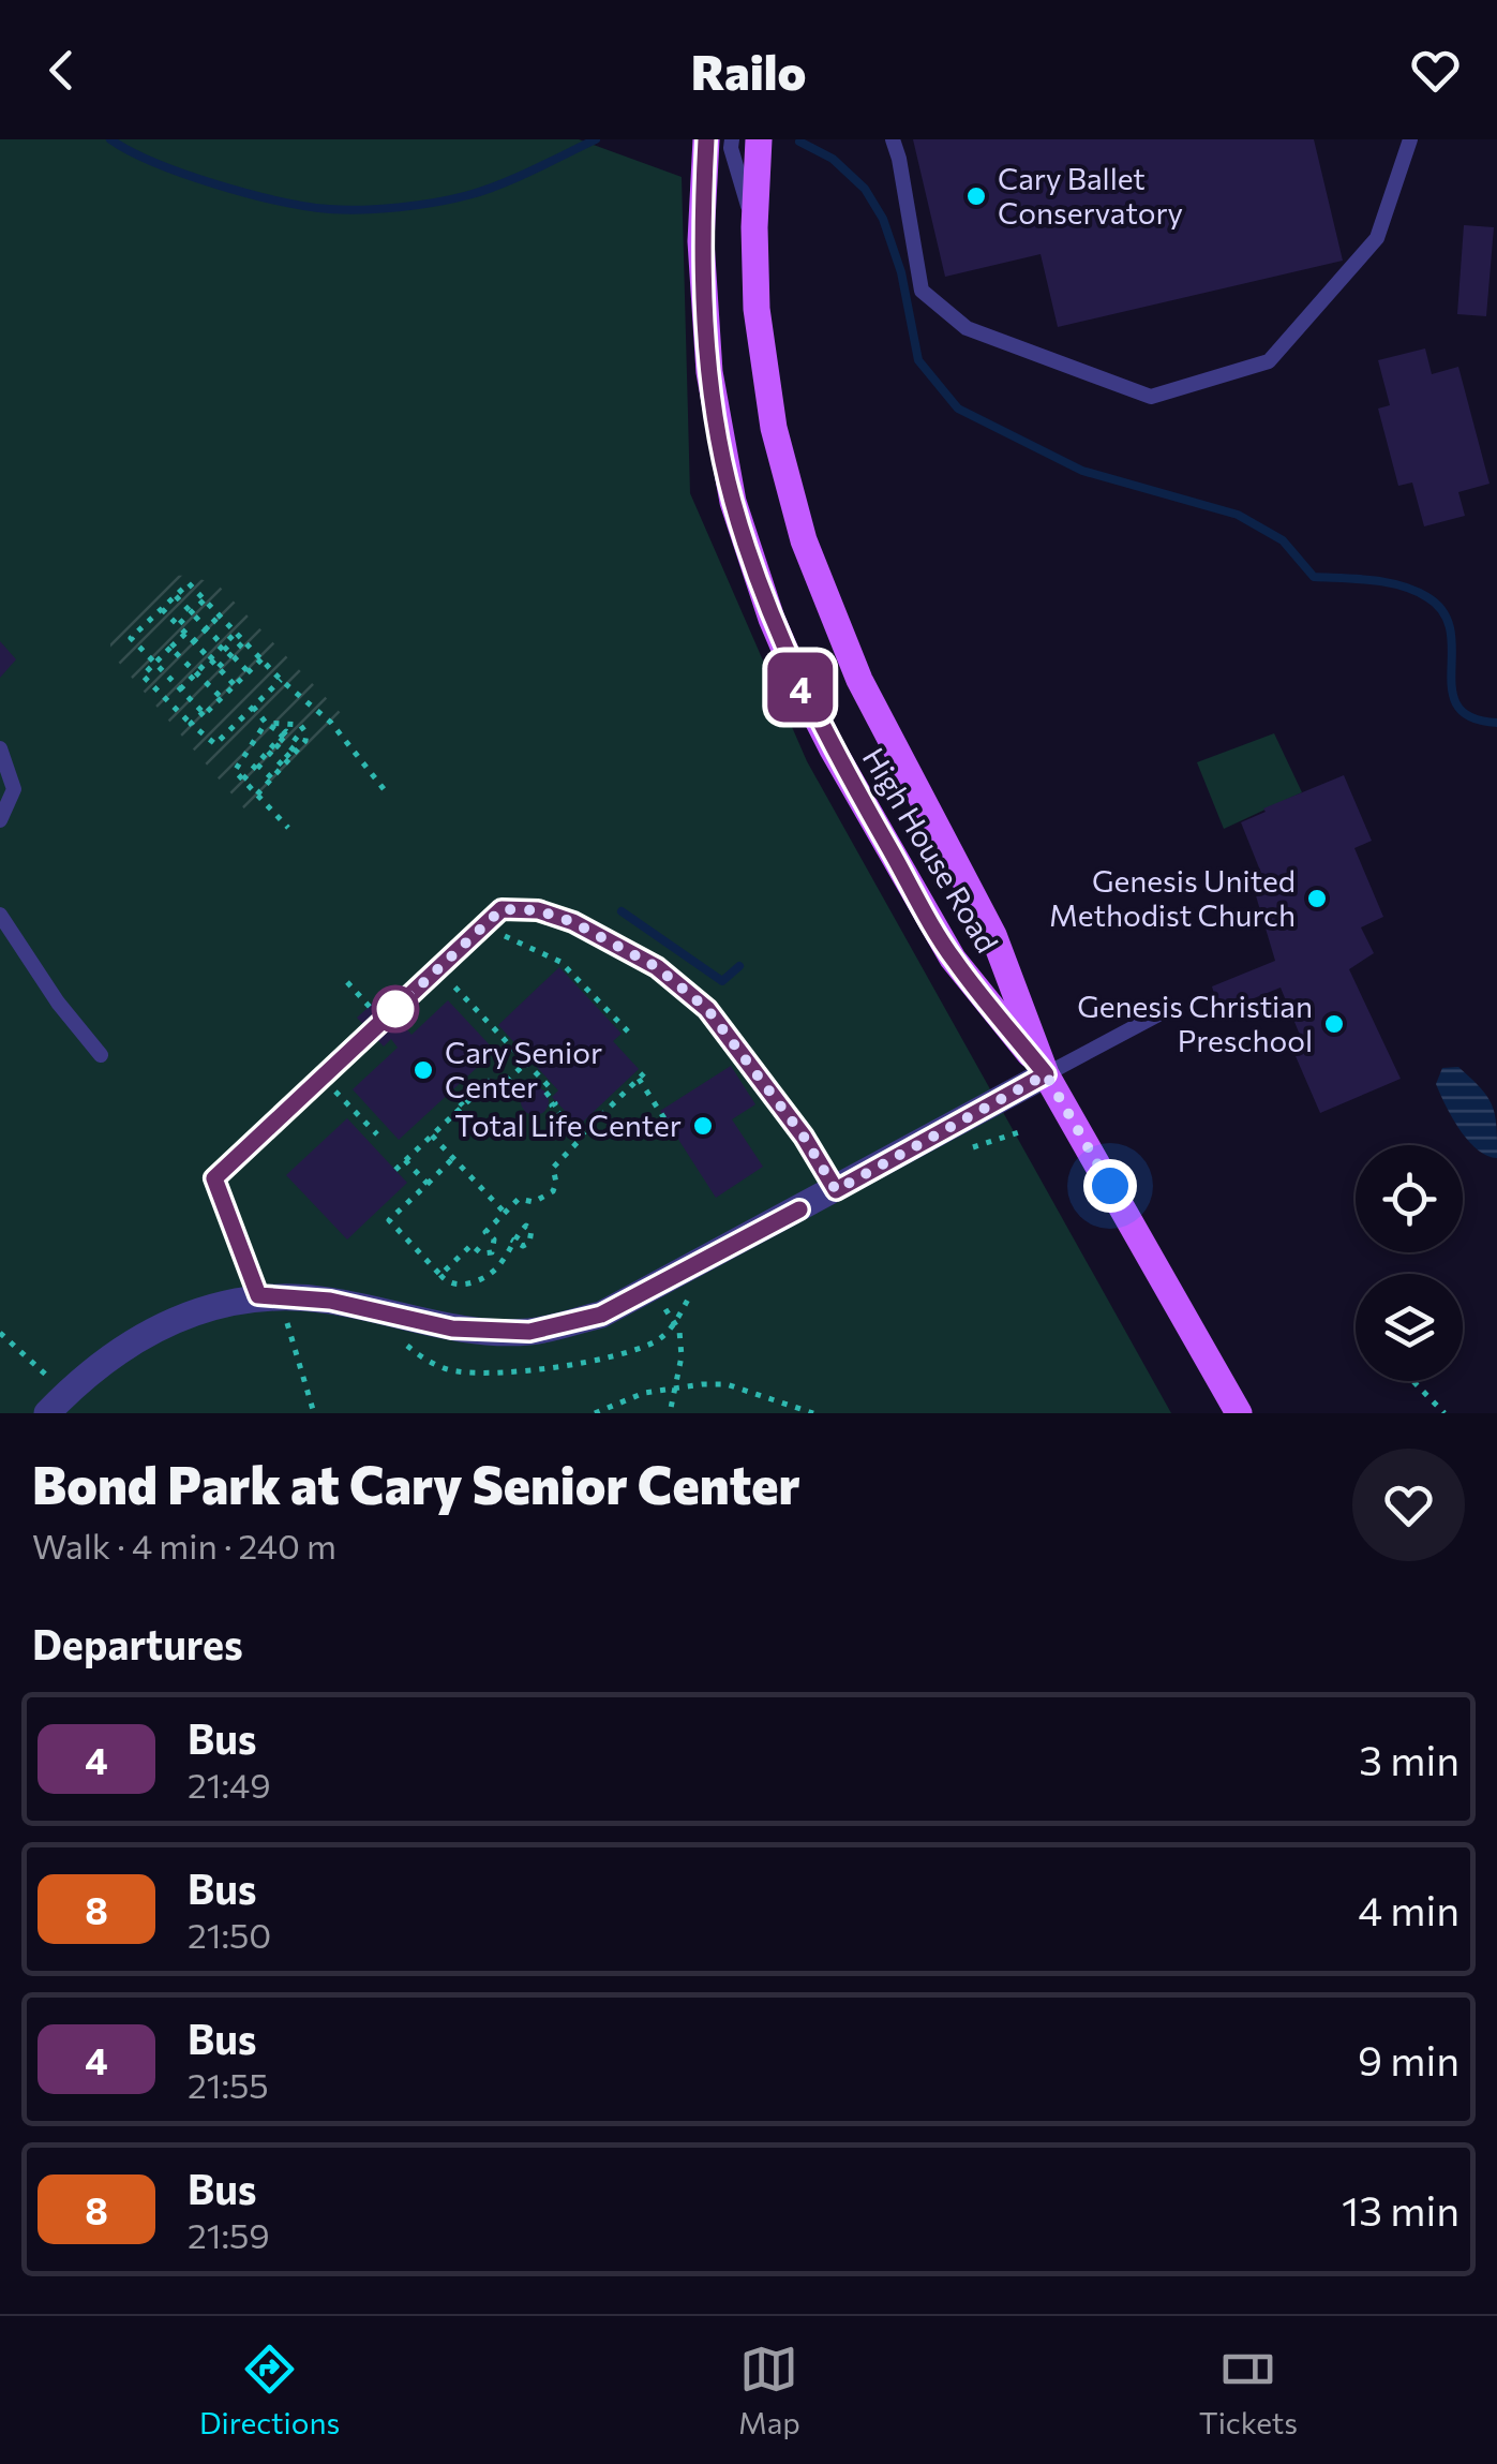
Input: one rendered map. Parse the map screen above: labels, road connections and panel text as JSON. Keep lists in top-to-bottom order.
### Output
{
  "streets": {
    "main road": ["High House Road"]
  },
  "places": [
    "Cary Ballet Conservatory",
    "Genesis United Methodist Church",
    "Genesis Christian Preschool",
    "Cary Senior Center",
    "Total Life Center"
  ],
  "lines": ["bus line 4"],
  "page": {
    "header": "Railo",
    "on_map": "4",
    "heading": [
      ["Bond Park at Cary Senior Center", "Walk · 4 min · 240 m"],
      "Departures"
    ],
    "list": [
      {
        "mark": "4",
        "name": "Bus",
        "note": "21:49",
        "value": "3 min"
      },
      {
        "mark": "8",
        "name": "Bus",
        "note": "21:50",
        "value": "4 min"
      },
      {
        "mark": "4",
        "name": "Bus",
        "note": "21:55",
        "value": "9 min"
      },
      {
        "mark": "8",
        "name": "Bus",
        "note": "21:59",
        "value": "13 min"
      }
    ],
    "tabs": ["Directions", "Map", "Tickets"]
  }
}
